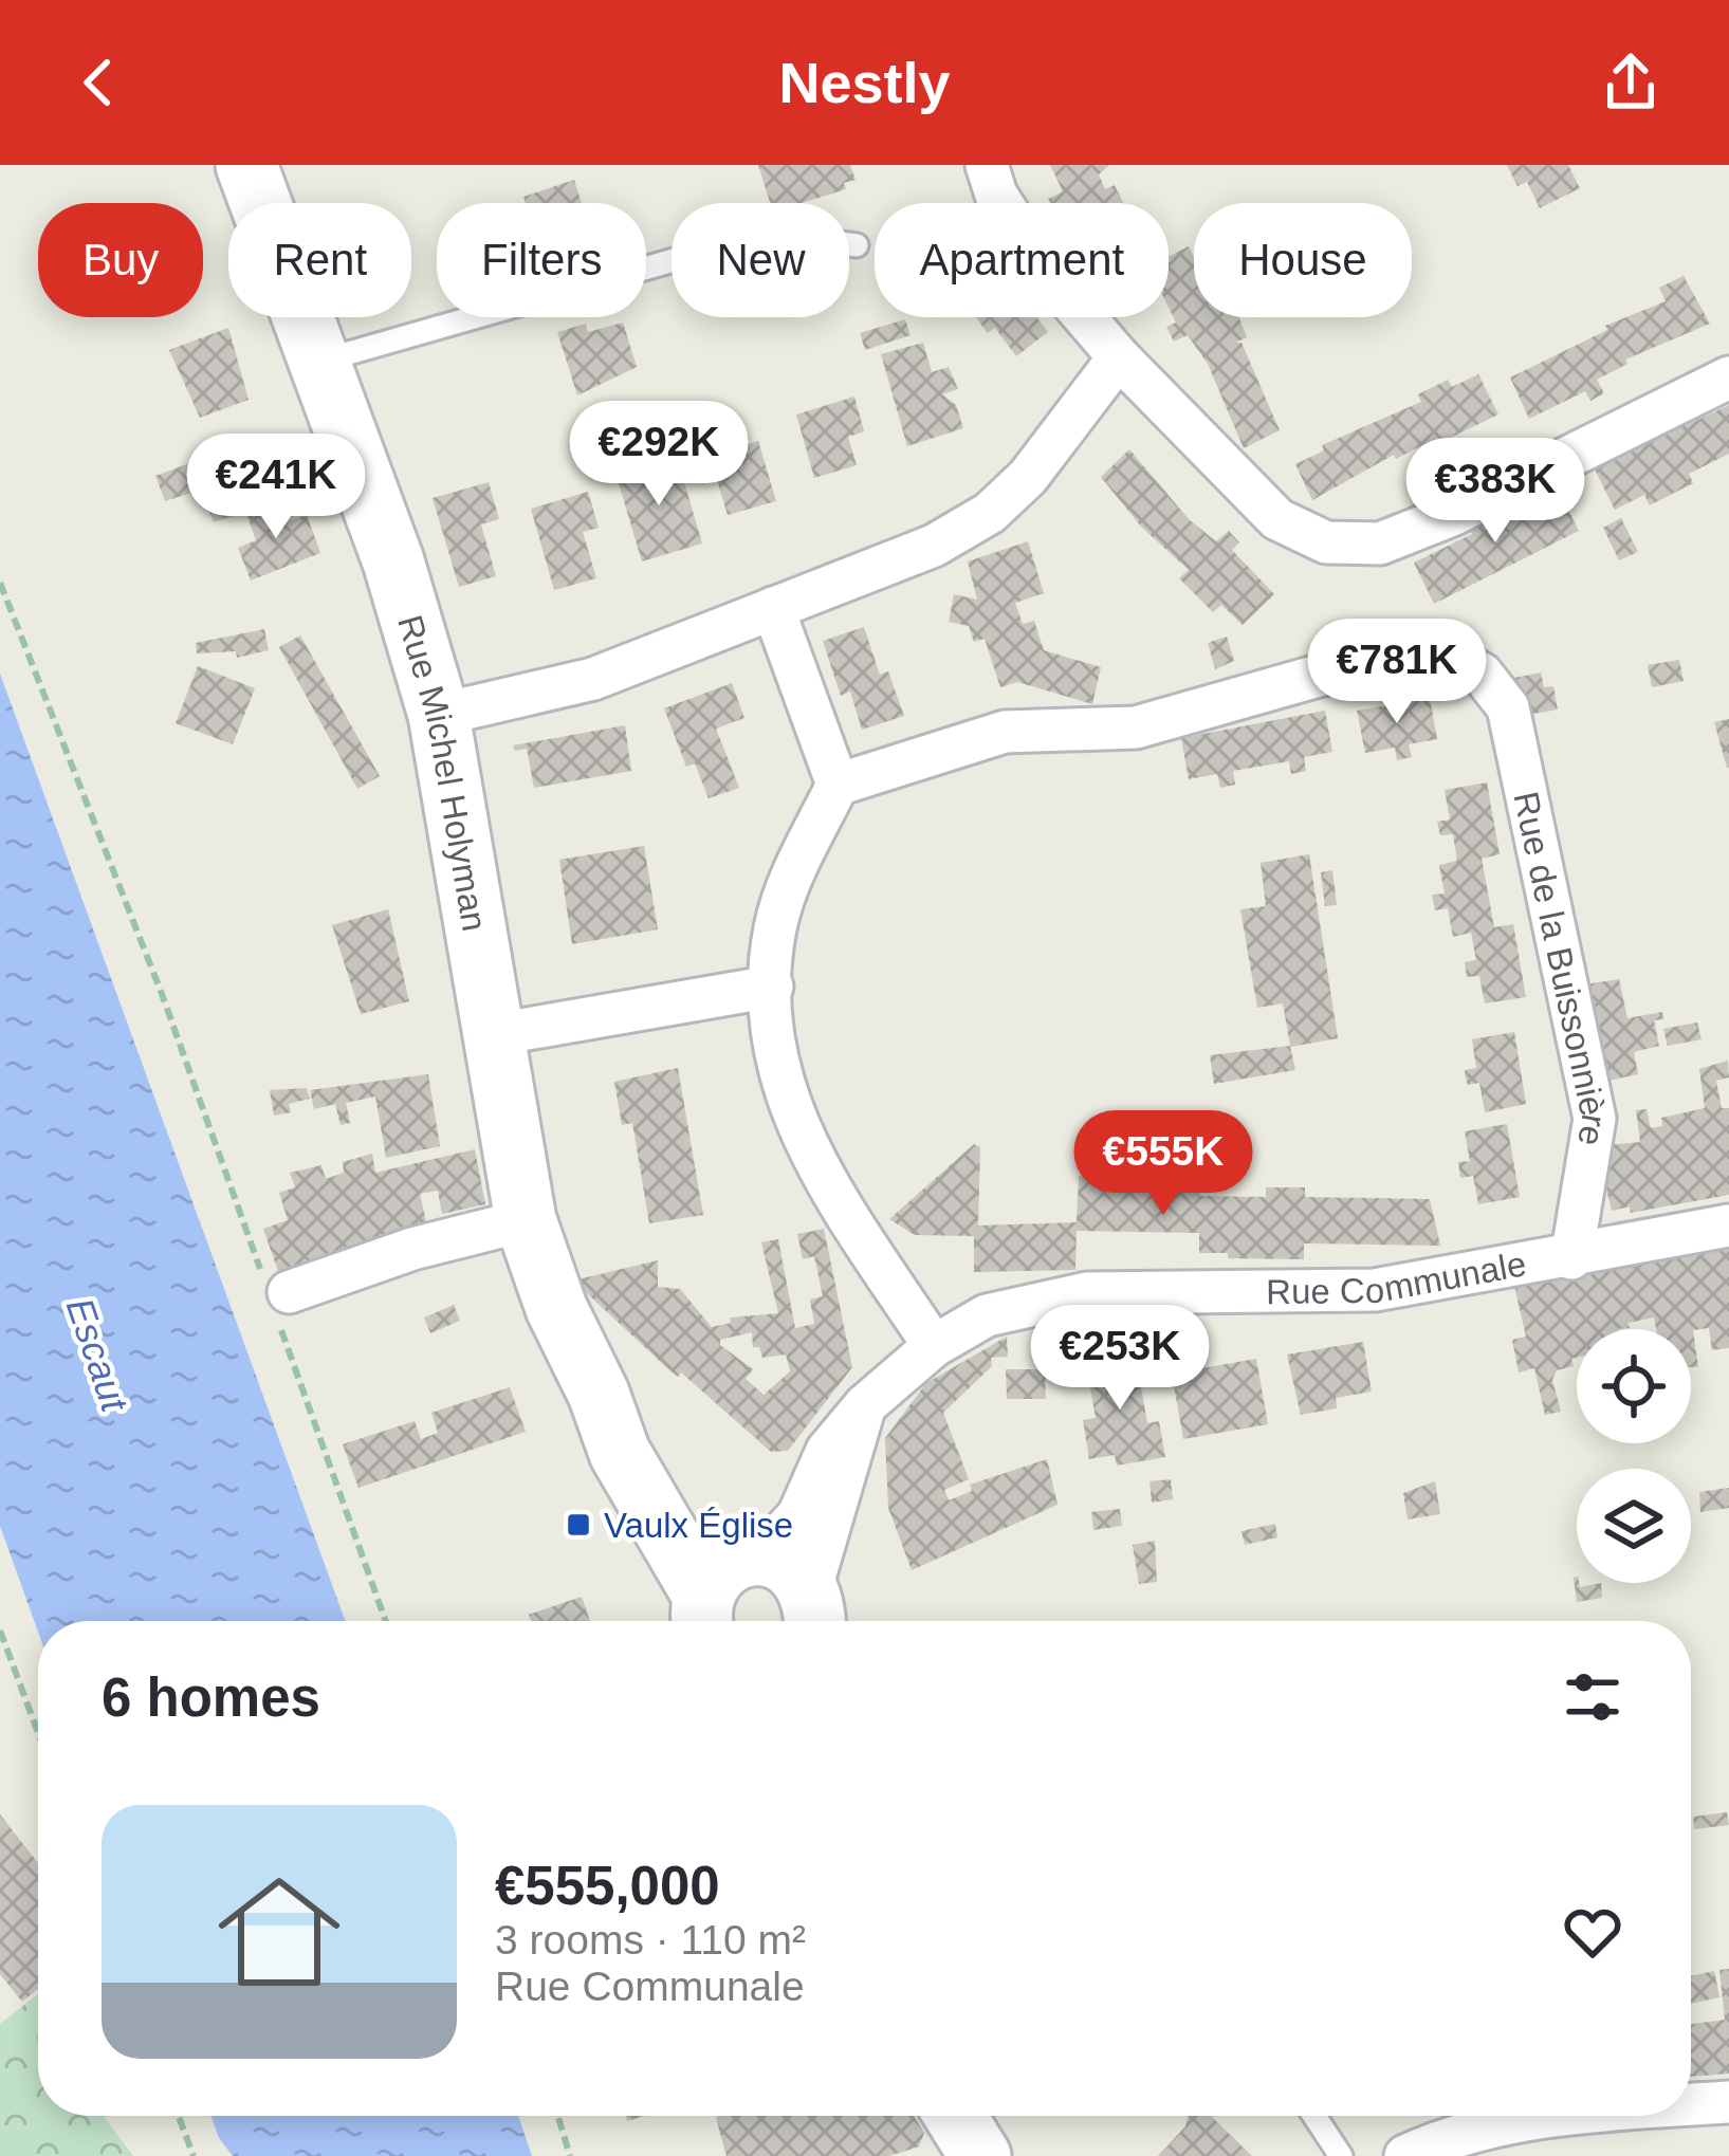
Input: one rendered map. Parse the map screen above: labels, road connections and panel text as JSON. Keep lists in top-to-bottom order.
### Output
{
  "streets": {
    "main road": ["Rue Michel Holyman"],
    "street": ["Rue de la Buissonnière", "Rue Communale"]
  },
  "crossings": [
    ["Rue Michel Holyman", "Rue Communale"],
    ["Rue de la Buissonnière", "Rue Communale"]
  ],
  "water": ["Escaut"],
  "places": {
    "transit": ["Vaulx Église"]
  },
  "page": {
    "header": "Nestly",
    "chip": [
      "Buy",
      "Rent",
      "Filters",
      "New",
      "Apartment",
      "House"
    ],
    "price": [
      "€292K",
      "€241K",
      "€383K",
      "€781K",
      "€555K",
      "€253K"
    ],
    "heading": "6 homes",
    "list": [
      {
        "name": "€555,000",
        "note": "3 rooms · 110 m² · Rue Communale"
      }
    ]
  }
}
